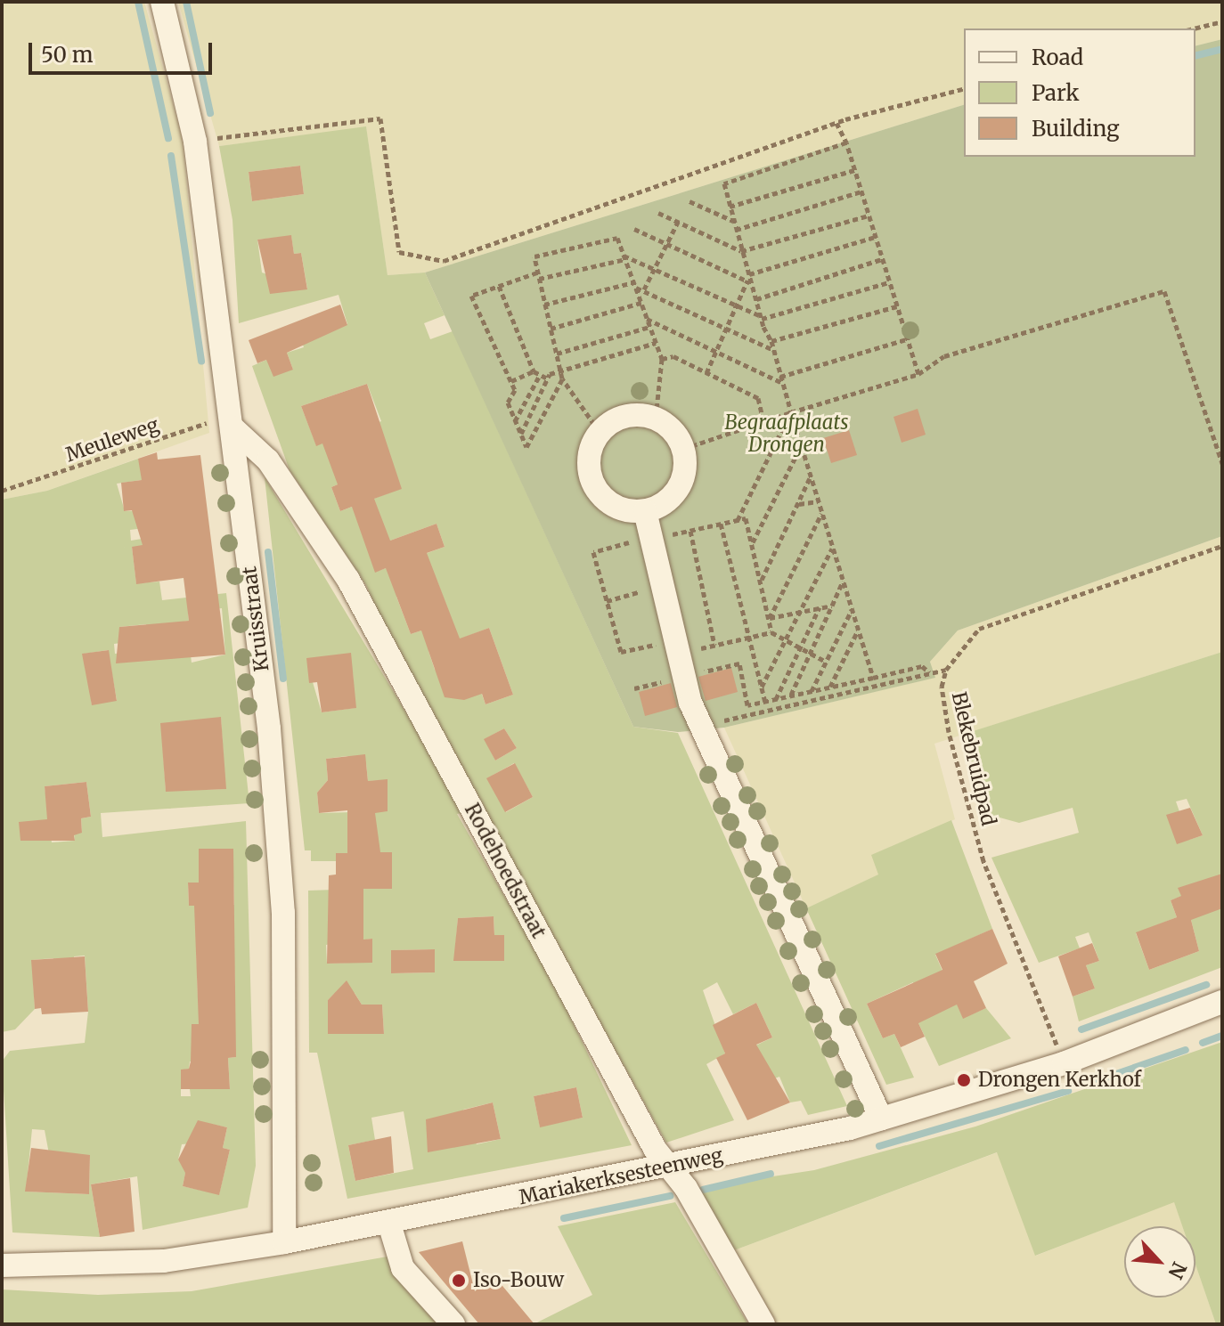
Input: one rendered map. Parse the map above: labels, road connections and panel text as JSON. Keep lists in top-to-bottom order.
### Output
{
  "streets": {
    "street": ["Kruisstraat", "Rodehoedstraat", "Mariakerksesteenweg"],
    "path": ["Meuleweg", "Blekebruidpad"]
  },
  "crossings": [
    ["Meuleweg", "Kruisstraat"],
    ["Meuleweg", "Rodehoedstraat"],
    ["Kruisstraat", "Rodehoedstraat"],
    ["Kruisstraat", "Mariakerksesteenweg"],
    ["Blekebruidpad", "Mariakerksesteenweg"],
    ["Rodehoedstraat", "Mariakerksesteenweg"]
  ],
  "parks": ["Begraafplaats Drongen"],
  "places": ["Drongen Kerkhof", "Iso-Bouw"],
  "legend": ["Road", "Park", "Building"],
  "scale_bar": "50 m",
  "north": "bottom right"
}
